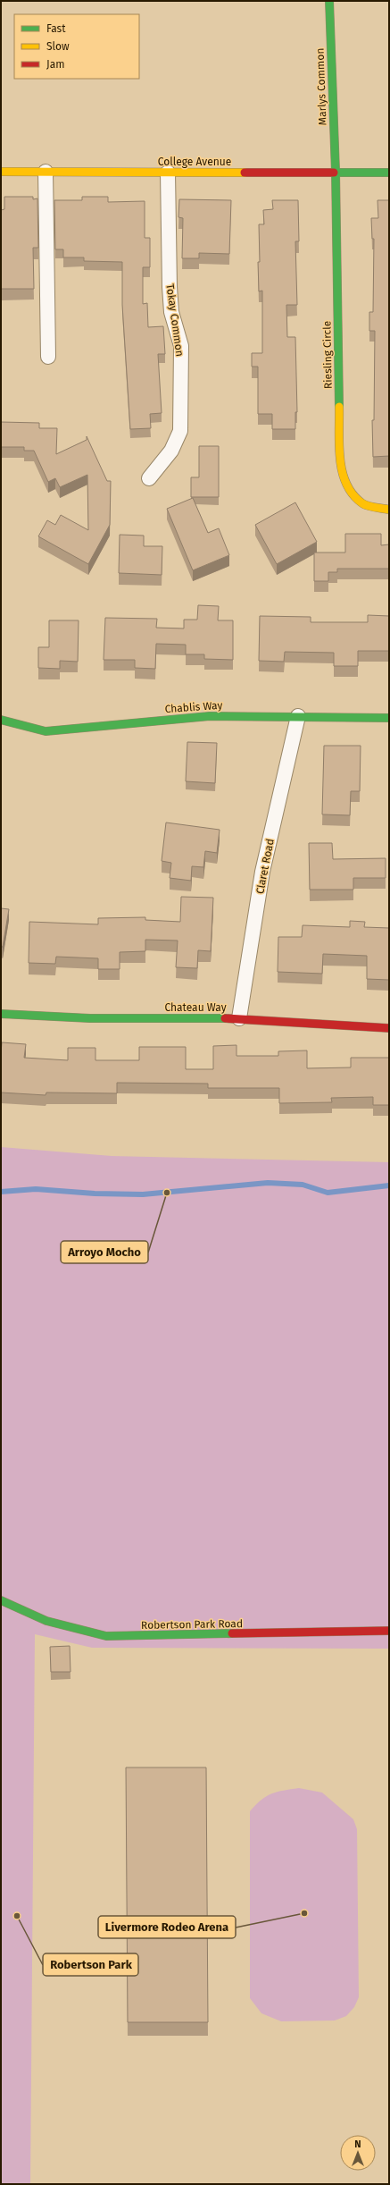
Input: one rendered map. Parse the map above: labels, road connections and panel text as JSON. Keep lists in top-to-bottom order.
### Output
{
  "streets": {
    "street": [
      "Marlys Common",
      "College Avenue",
      "Tokay Common",
      "Riesling Circle",
      "Chablis Way",
      "Claret Road",
      "Chateau Way",
      "Robertson Park Road"
    ]
  },
  "crossings": [
    ["Marlys Common", "College Avenue"],
    ["Marlys Common", "Riesling Circle"],
    ["College Avenue", "Tokay Common"],
    ["College Avenue", "Riesling Circle"],
    ["Chablis Way", "Claret Road"],
    ["Claret Road", "Chateau Way"]
  ],
  "places": ["Arroyo Mocho", "Livermore Rodeo Arena", "Robertson Park"],
  "legend": ["Fast", "Slow", "Jam"],
  "north": "top"
}
